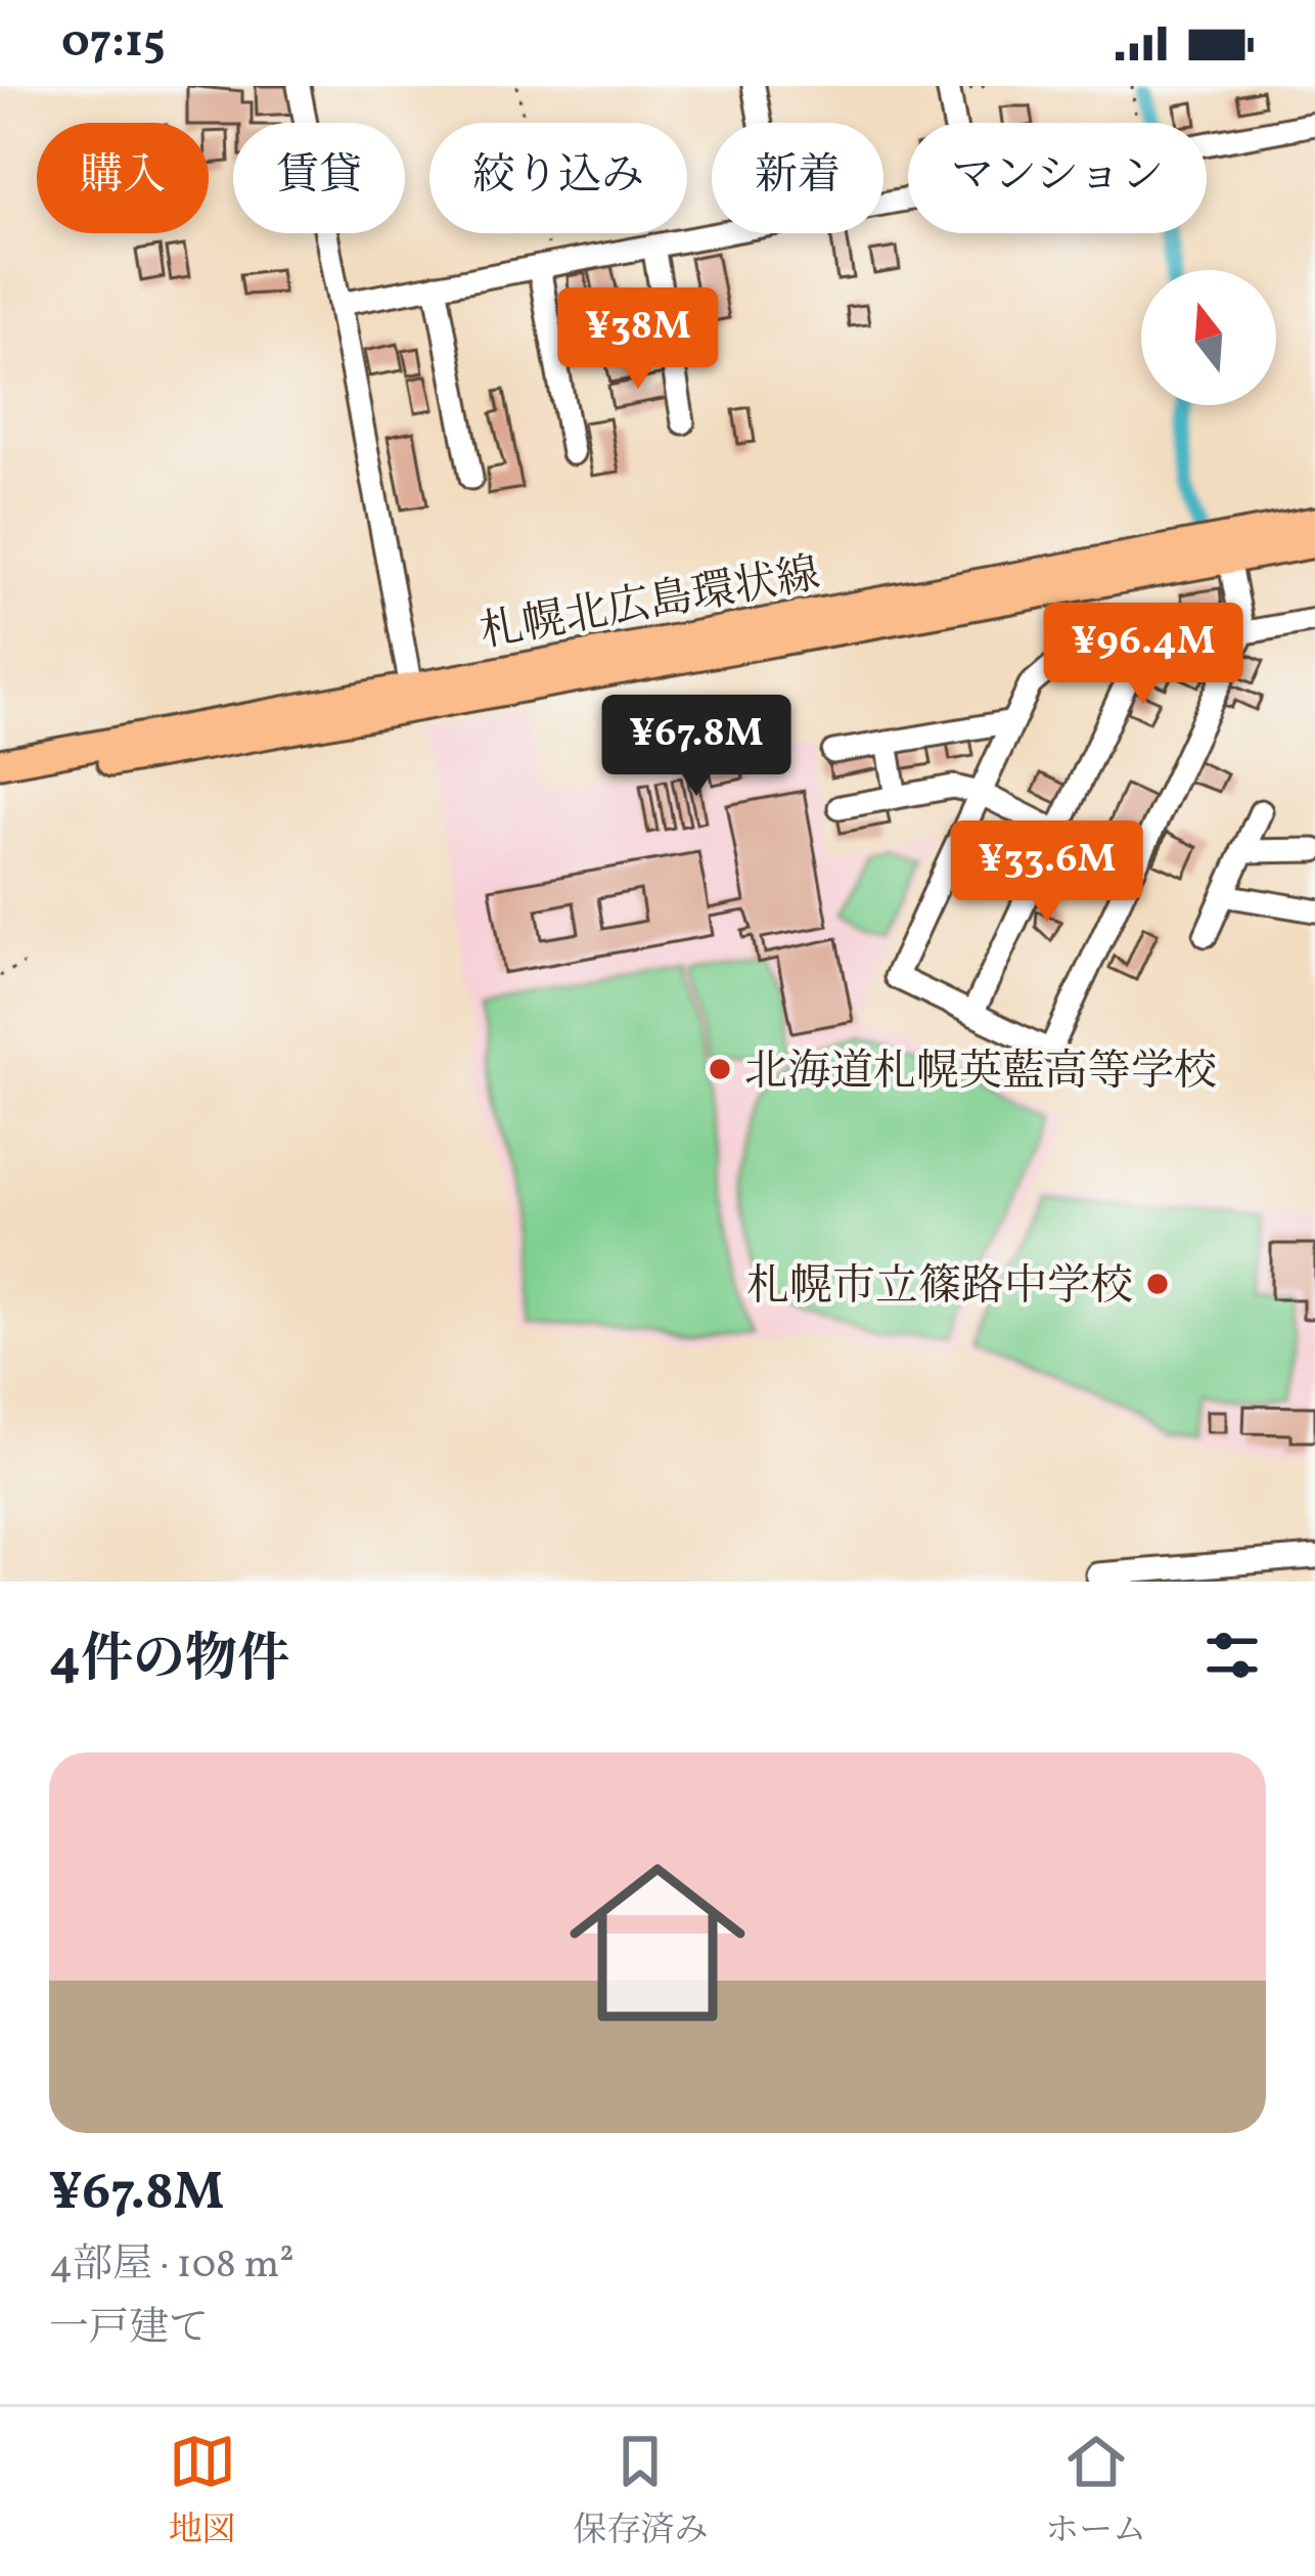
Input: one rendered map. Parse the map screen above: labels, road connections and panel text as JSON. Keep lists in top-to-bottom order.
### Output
{
  "streets": {
    "main road": ["札幌北広島環状線"]
  },
  "places": ["北海道札幌英藍高等学校", "札幌市立篠路中学校"],
  "north": "top",
  "page": {
    "status": "07:15",
    "chip": [
      "購入",
      "賃貸",
      "絞り込み",
      "新着",
      "マンション"
    ],
    "price": [
      "¥38M",
      "¥96.4M",
      "¥67.8M",
      "¥33.6M"
    ],
    "heading": "4件の物件",
    "list": [
      {
        "name": "¥67.8M",
        "note": "4部屋 · 108 m² · 一戸建て"
      }
    ],
    "tabs": ["地図", "保存済み", "ホーム"]
  }
}
